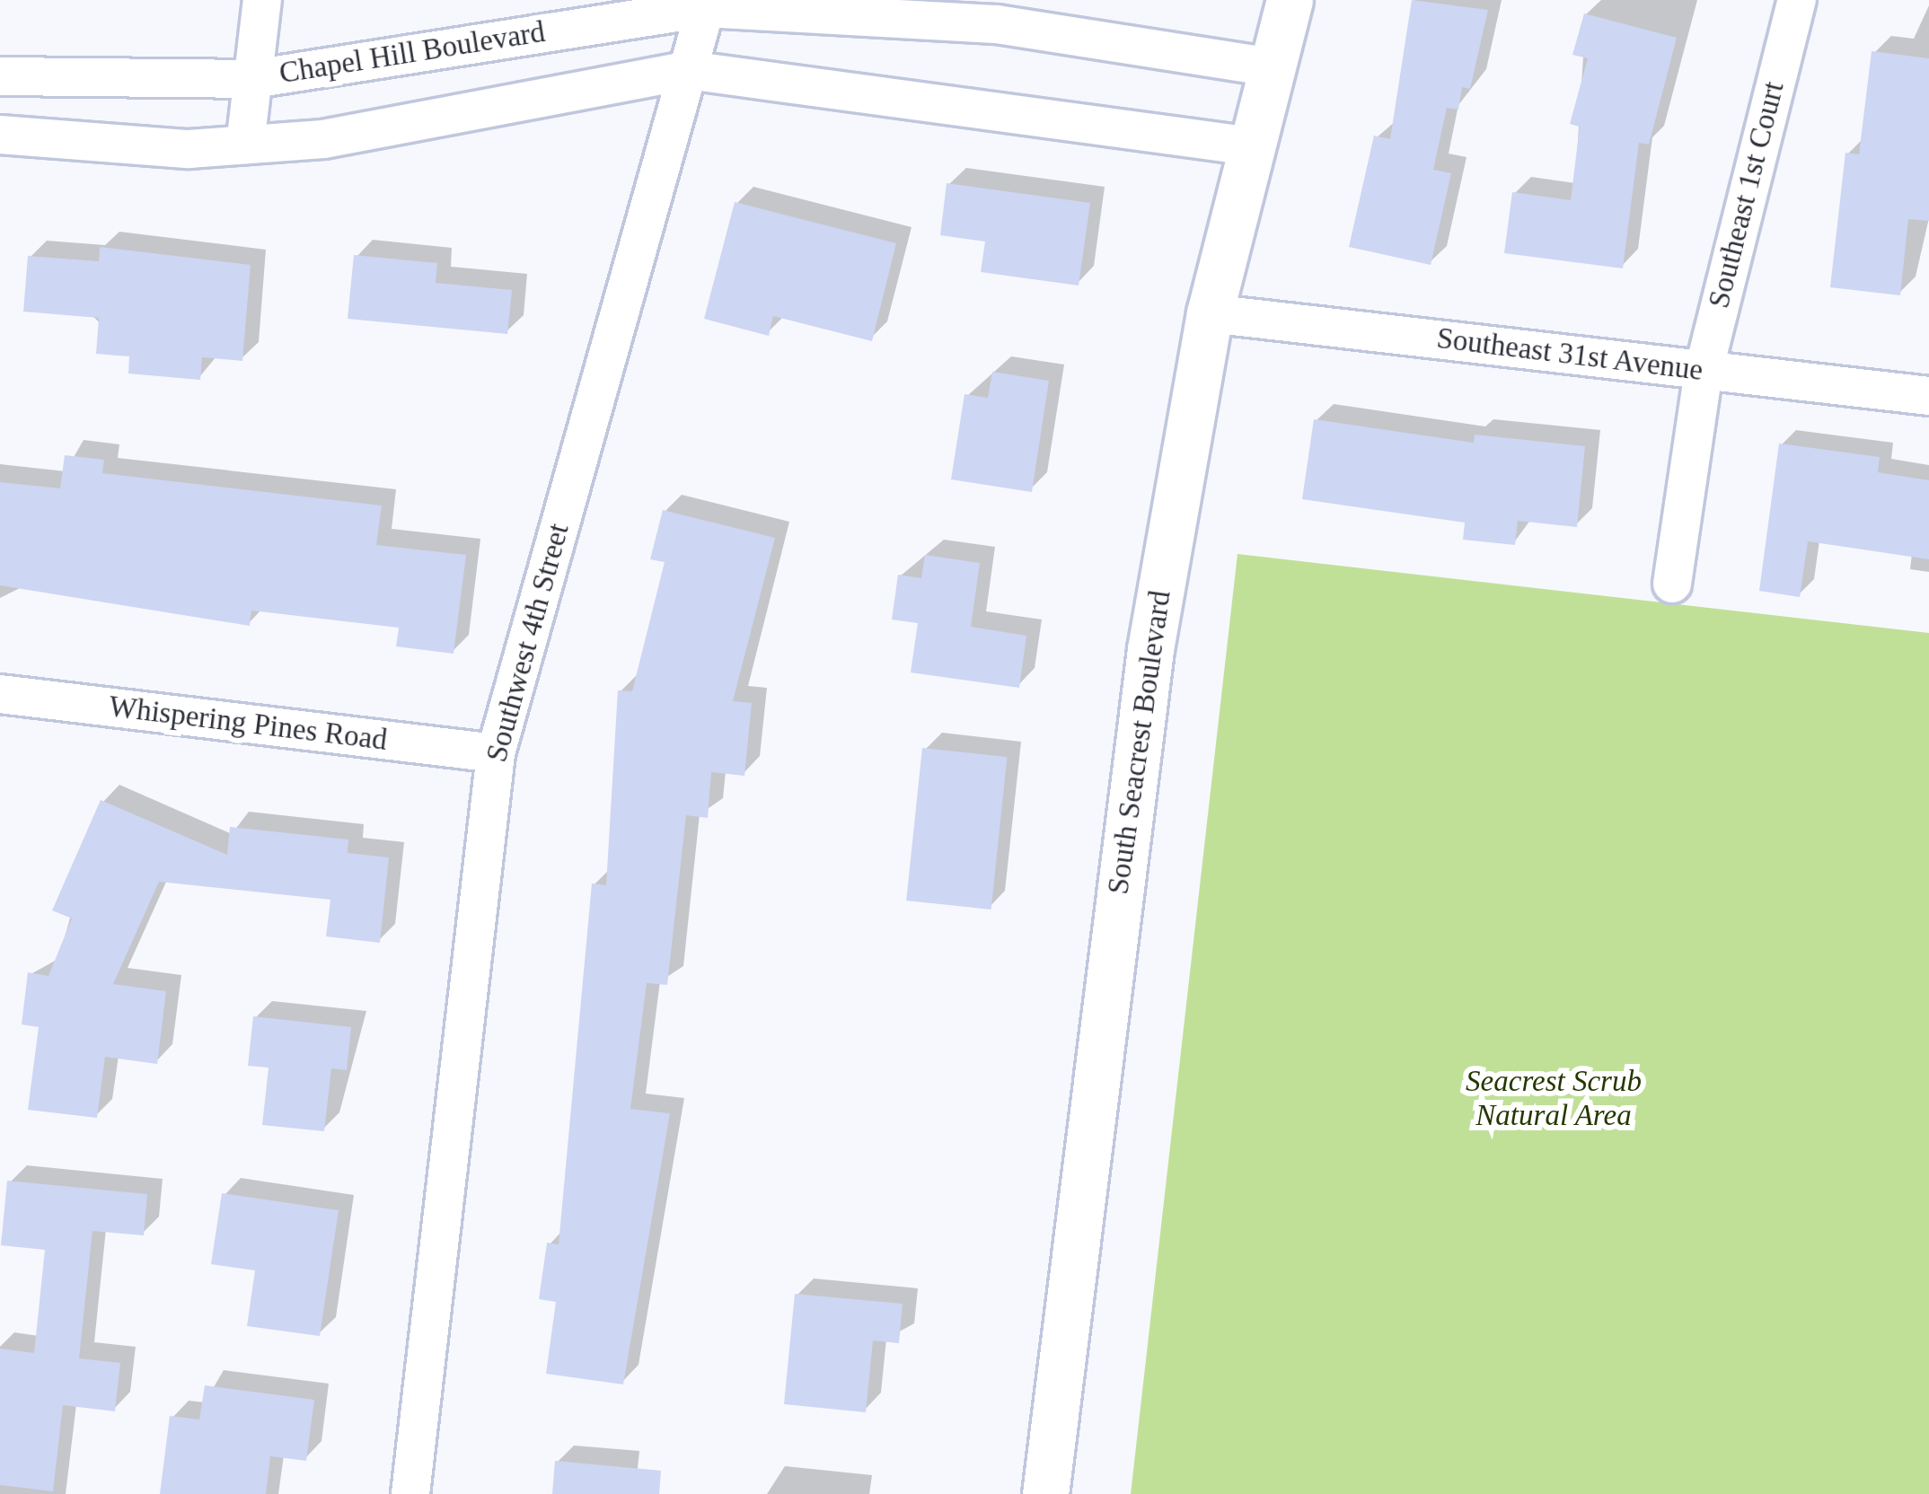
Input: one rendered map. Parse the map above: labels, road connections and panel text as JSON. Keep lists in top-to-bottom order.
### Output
{
  "streets": {
    "street": [
      "Chapel Hill Boulevard",
      "Southeast 1st Court",
      "Southeast 31st Avenue",
      "Southwest 4th Street",
      "Whispering Pines Road",
      "South Seacrest Boulevard"
    ]
  },
  "crossings": [
    ["Chapel Hill Boulevard", "Southwest 4th Street"],
    ["Chapel Hill Boulevard", "South Seacrest Boulevard"],
    ["Southeast 1st Court", "Southeast 31st Avenue"],
    ["Southeast 31st Avenue", "South Seacrest Boulevard"],
    ["Southwest 4th Street", "Whispering Pines Road"]
  ],
  "parks": ["Seacrest Scrub Natural Area"]
}
